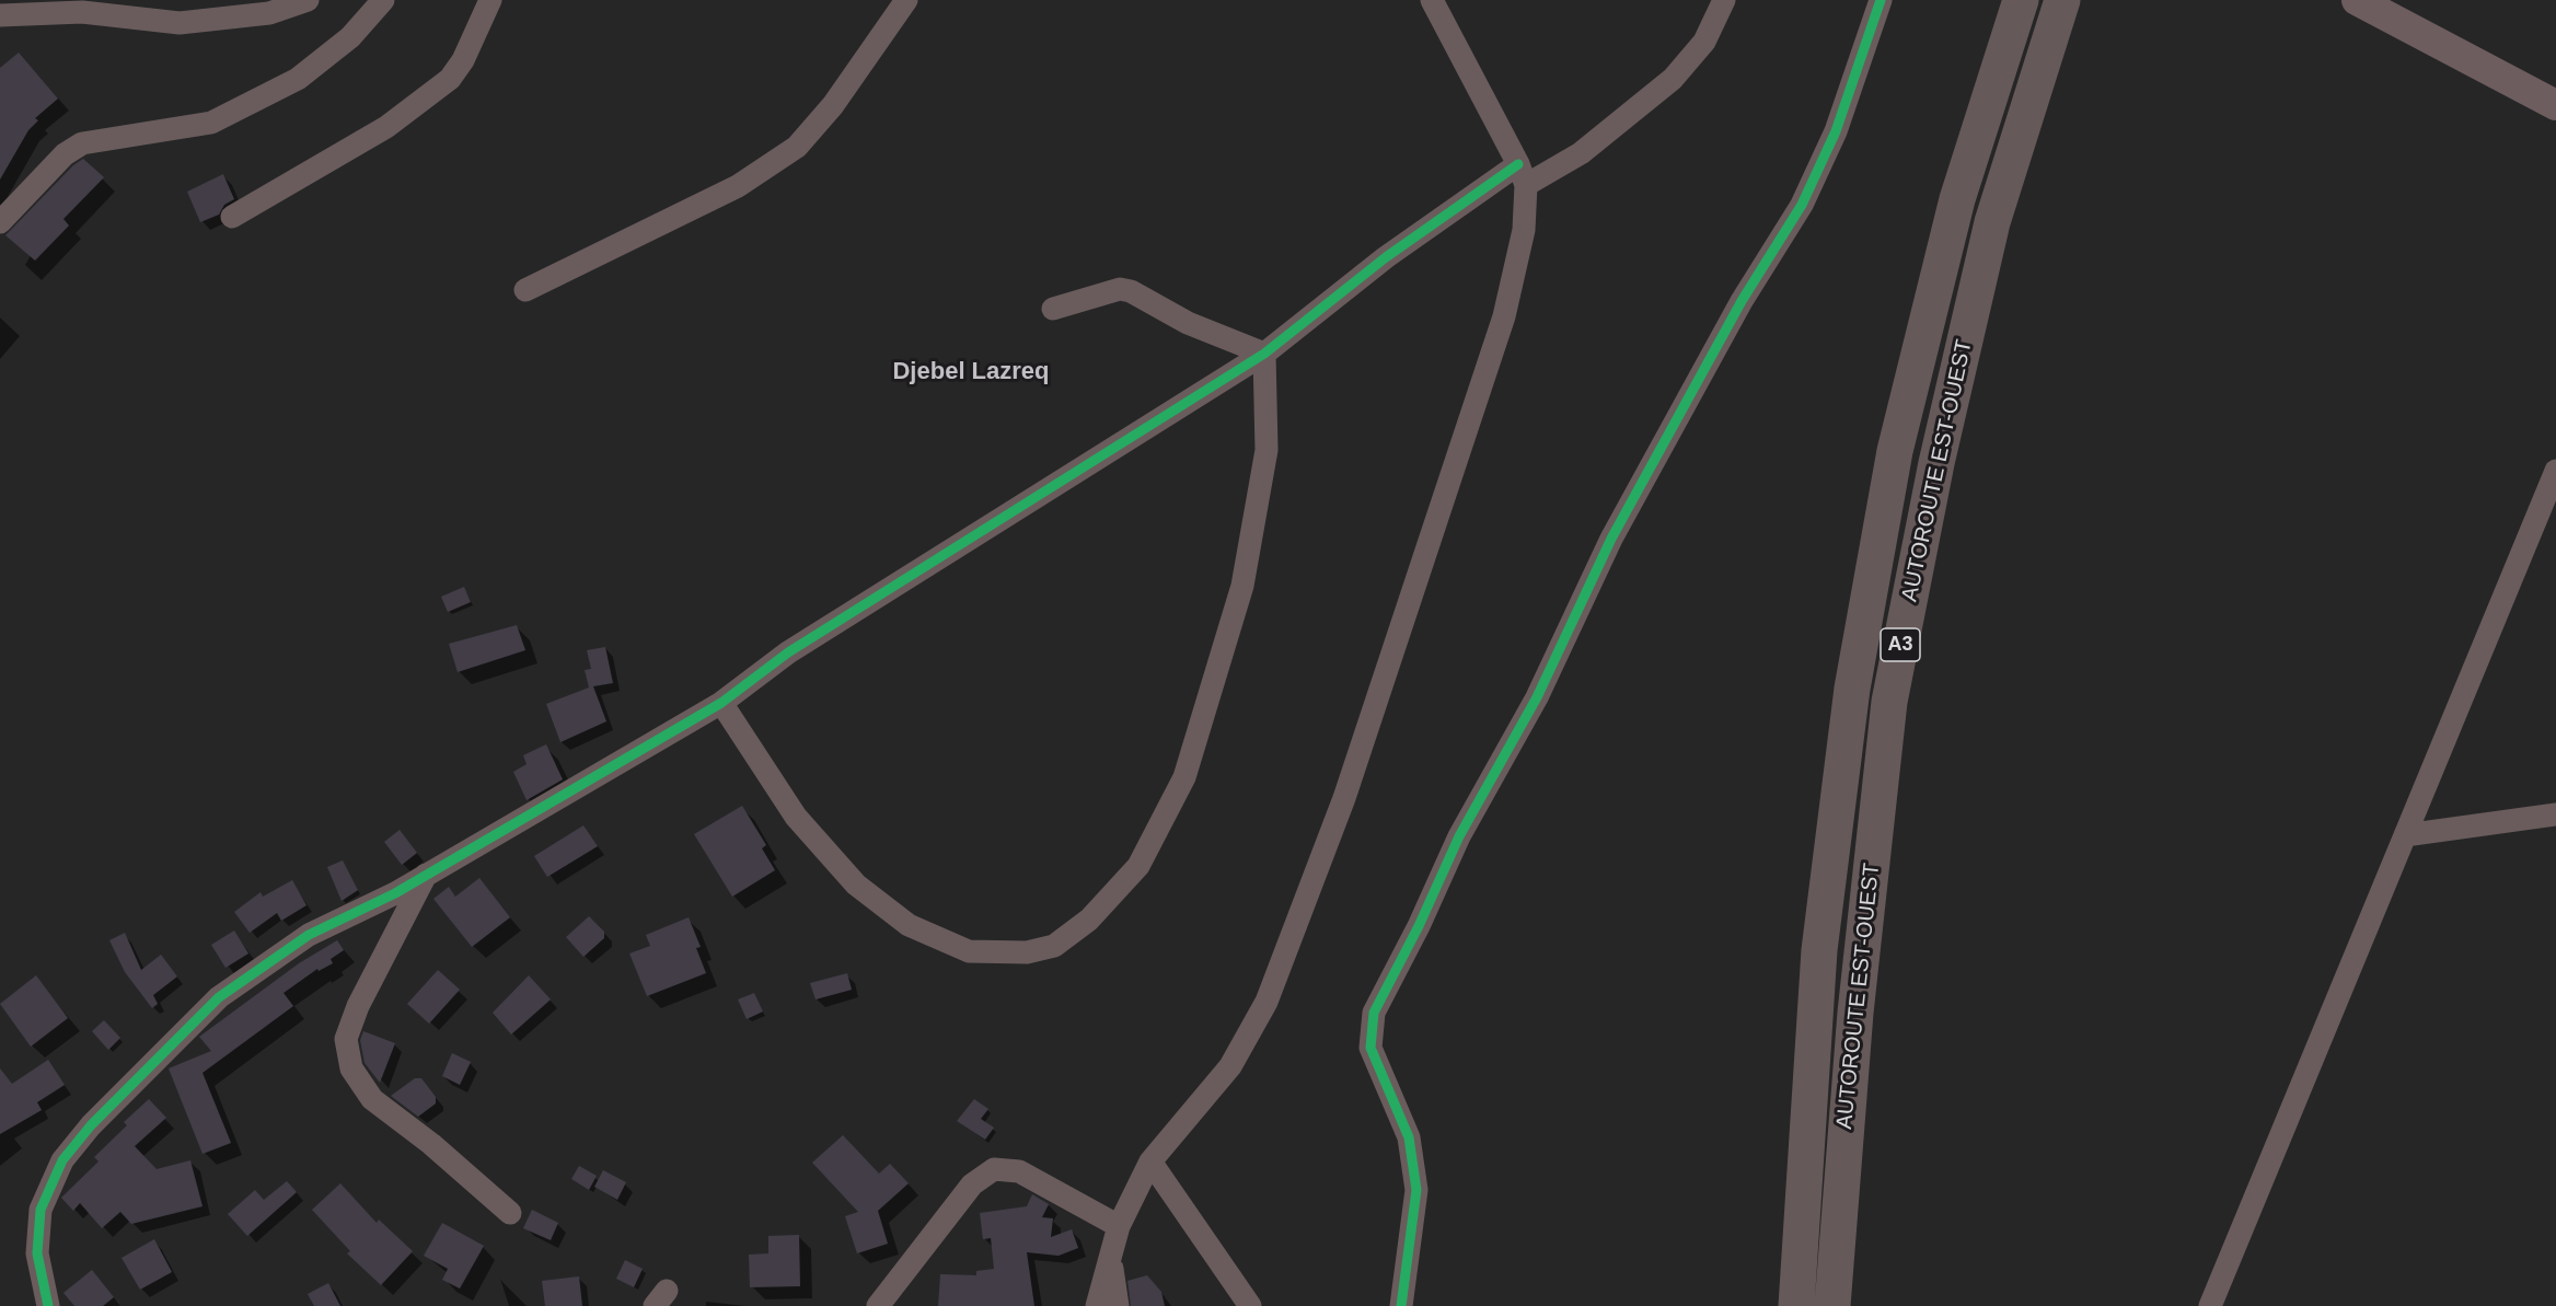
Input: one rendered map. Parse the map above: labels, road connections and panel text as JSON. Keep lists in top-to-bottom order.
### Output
{
  "streets": {
    "highway": ["AUTOROUTE EST-OUEST", "A3"]
  },
  "districts": ["Djebel Lazreq"]
}
